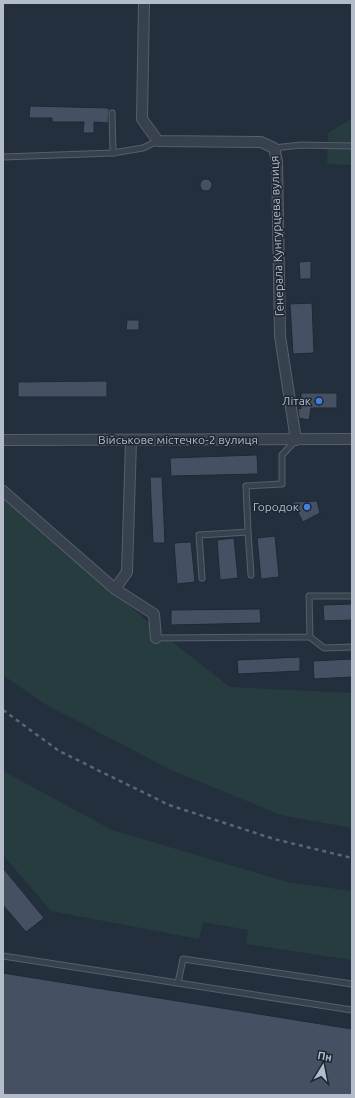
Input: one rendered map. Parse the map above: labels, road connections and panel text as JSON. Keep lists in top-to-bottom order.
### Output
{
  "streets": {
    "street": ["Генерала Кунгурцева вулиця", "Військове містечко-2 вулиця"]
  },
  "crossings": [
    ["Генерала Кунгурцева вулиця", "Військове містечко-2 вулиця"]
  ],
  "places": ["Літак", "Городок"],
  "north": "top"
}
